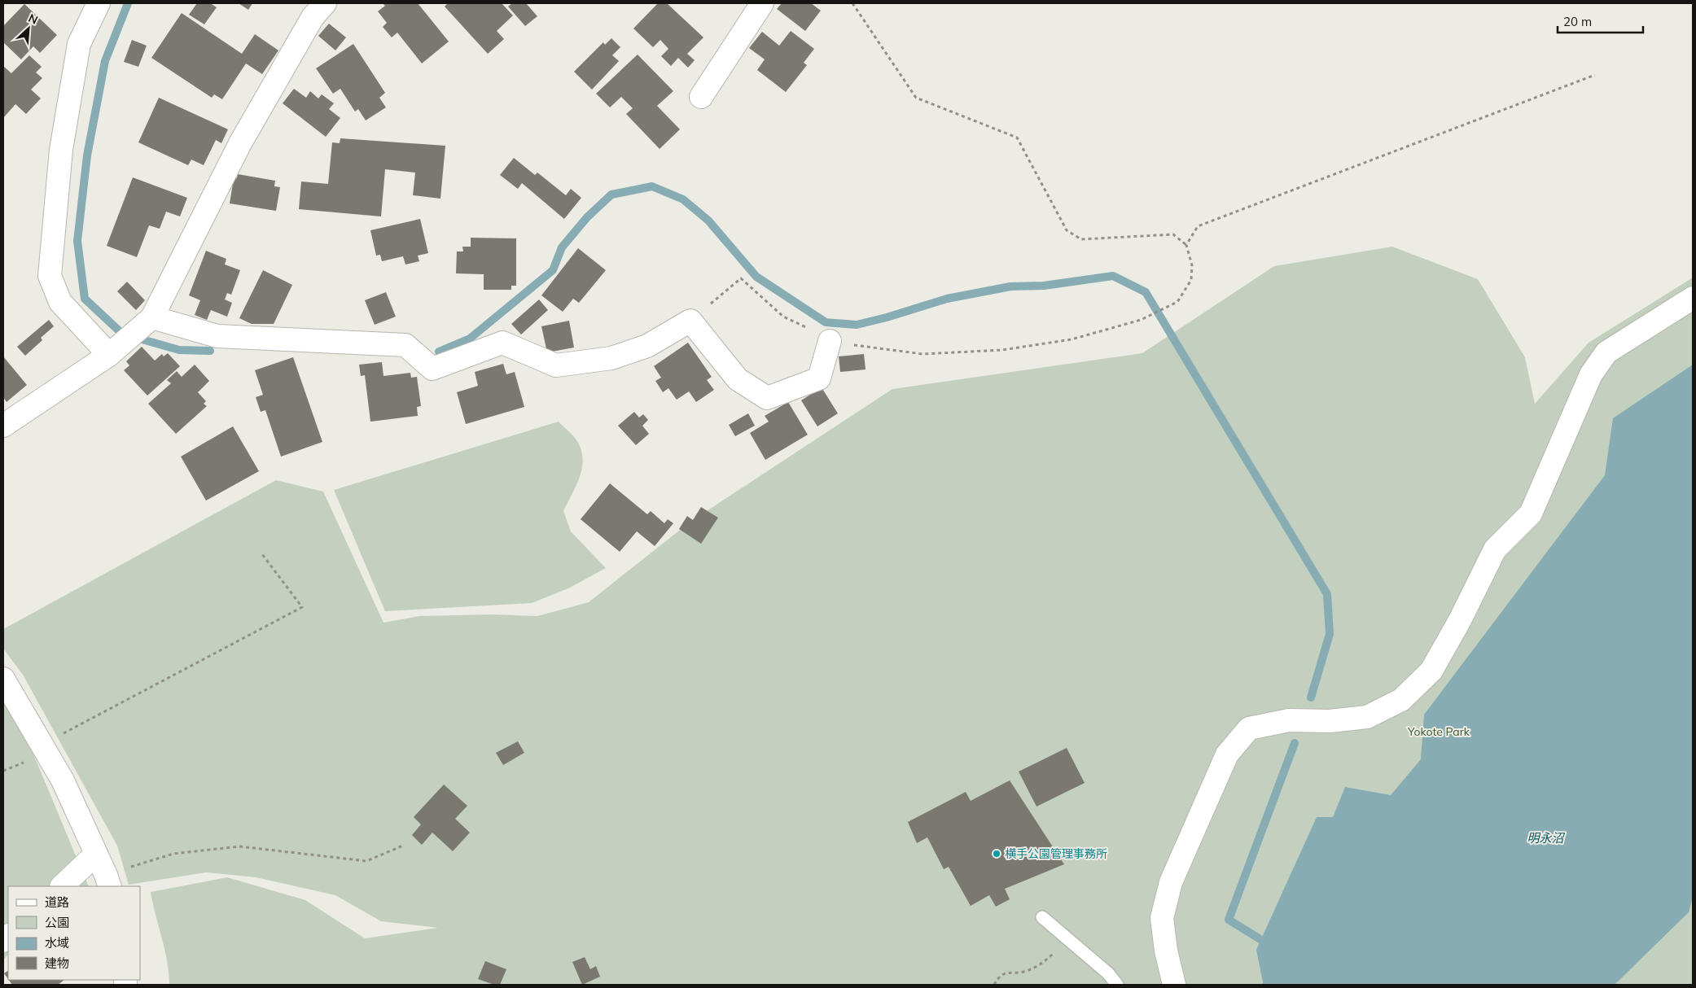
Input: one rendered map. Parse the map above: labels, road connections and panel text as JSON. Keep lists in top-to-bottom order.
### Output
{
  "water": ["明永沼"],
  "parks": ["Yokote Park"],
  "places": ["横手公園管理事務所"],
  "legend": [
    "道路",
    "公園",
    "水域",
    "建物"
  ],
  "scale_bar": "20 m",
  "north": "top right"
}
